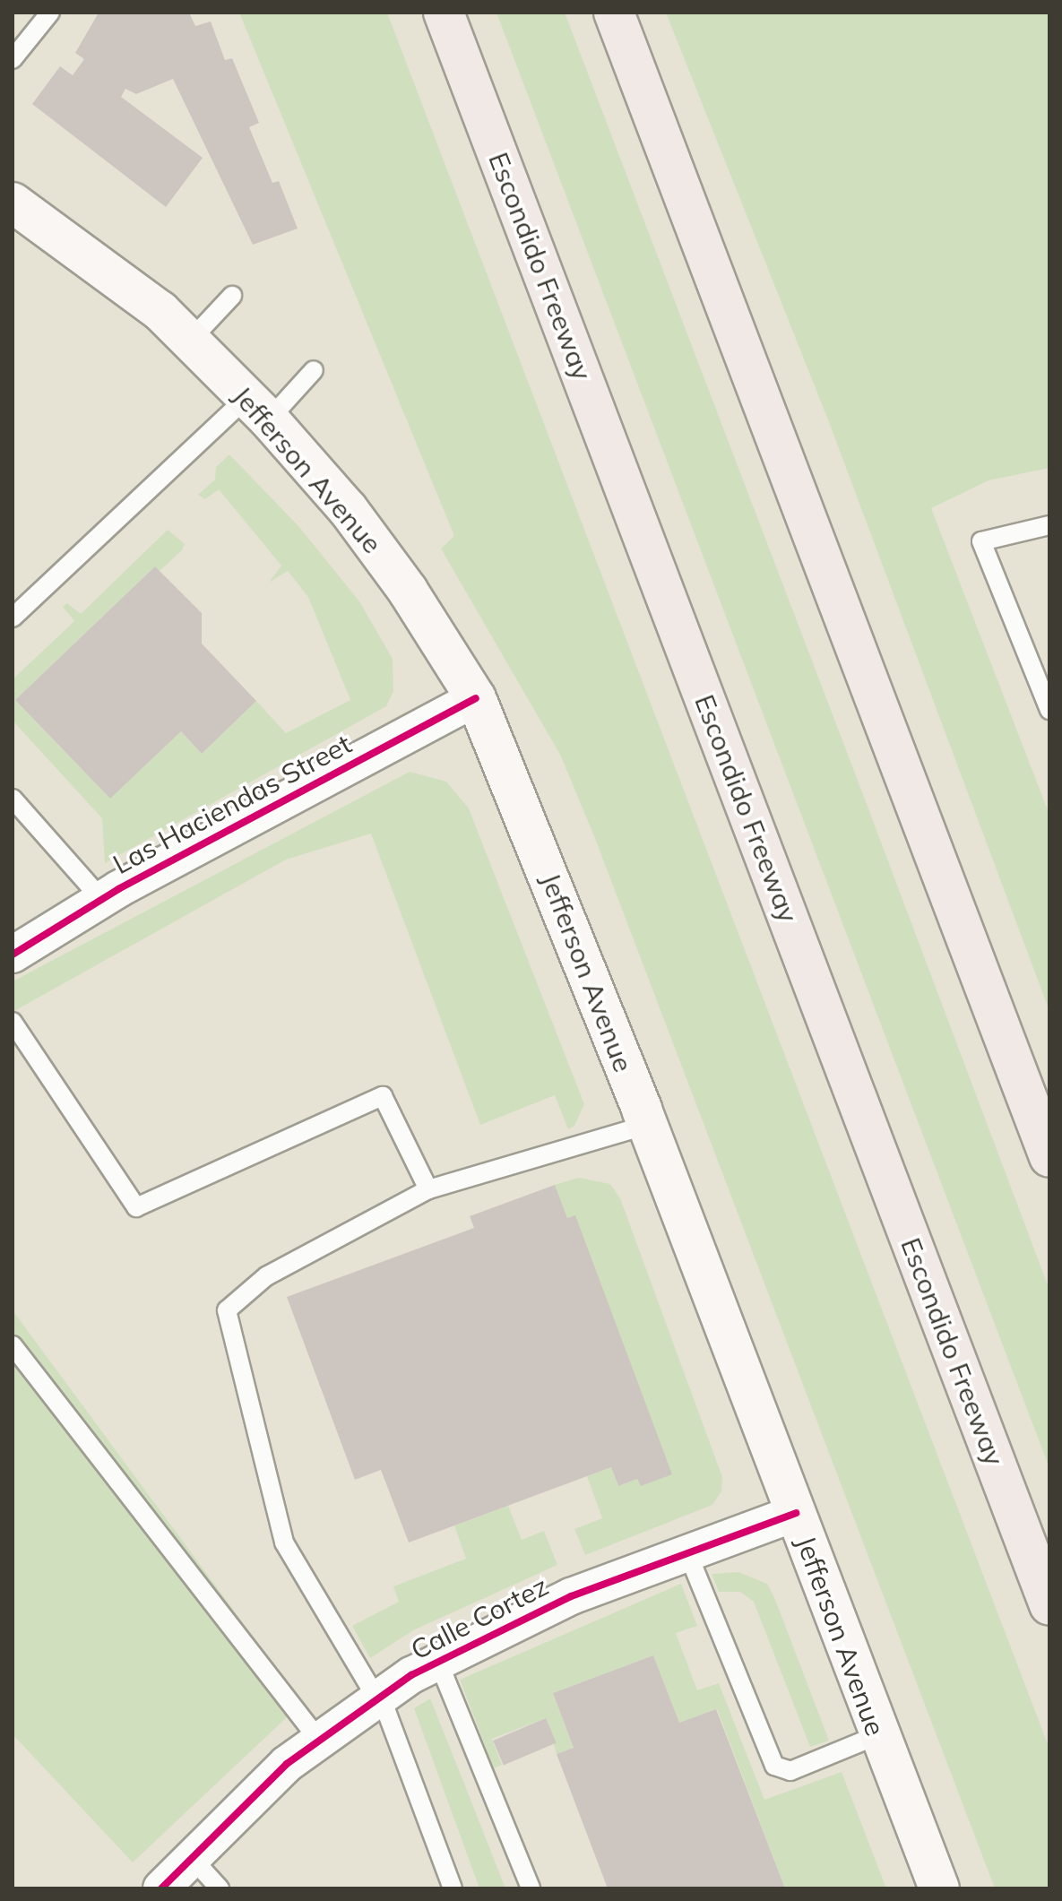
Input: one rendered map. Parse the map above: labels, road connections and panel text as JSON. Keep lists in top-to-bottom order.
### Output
{
  "streets": {
    "highway": ["Escondido Freeway"],
    "main road": ["Jefferson Avenue"],
    "street": ["Las Haciendas Street", "Calle Cortez"]
  },
  "crossings": [
    ["Jefferson Avenue", "Las Haciendas Street"],
    ["Jefferson Avenue", "Calle Cortez"]
  ]
}
